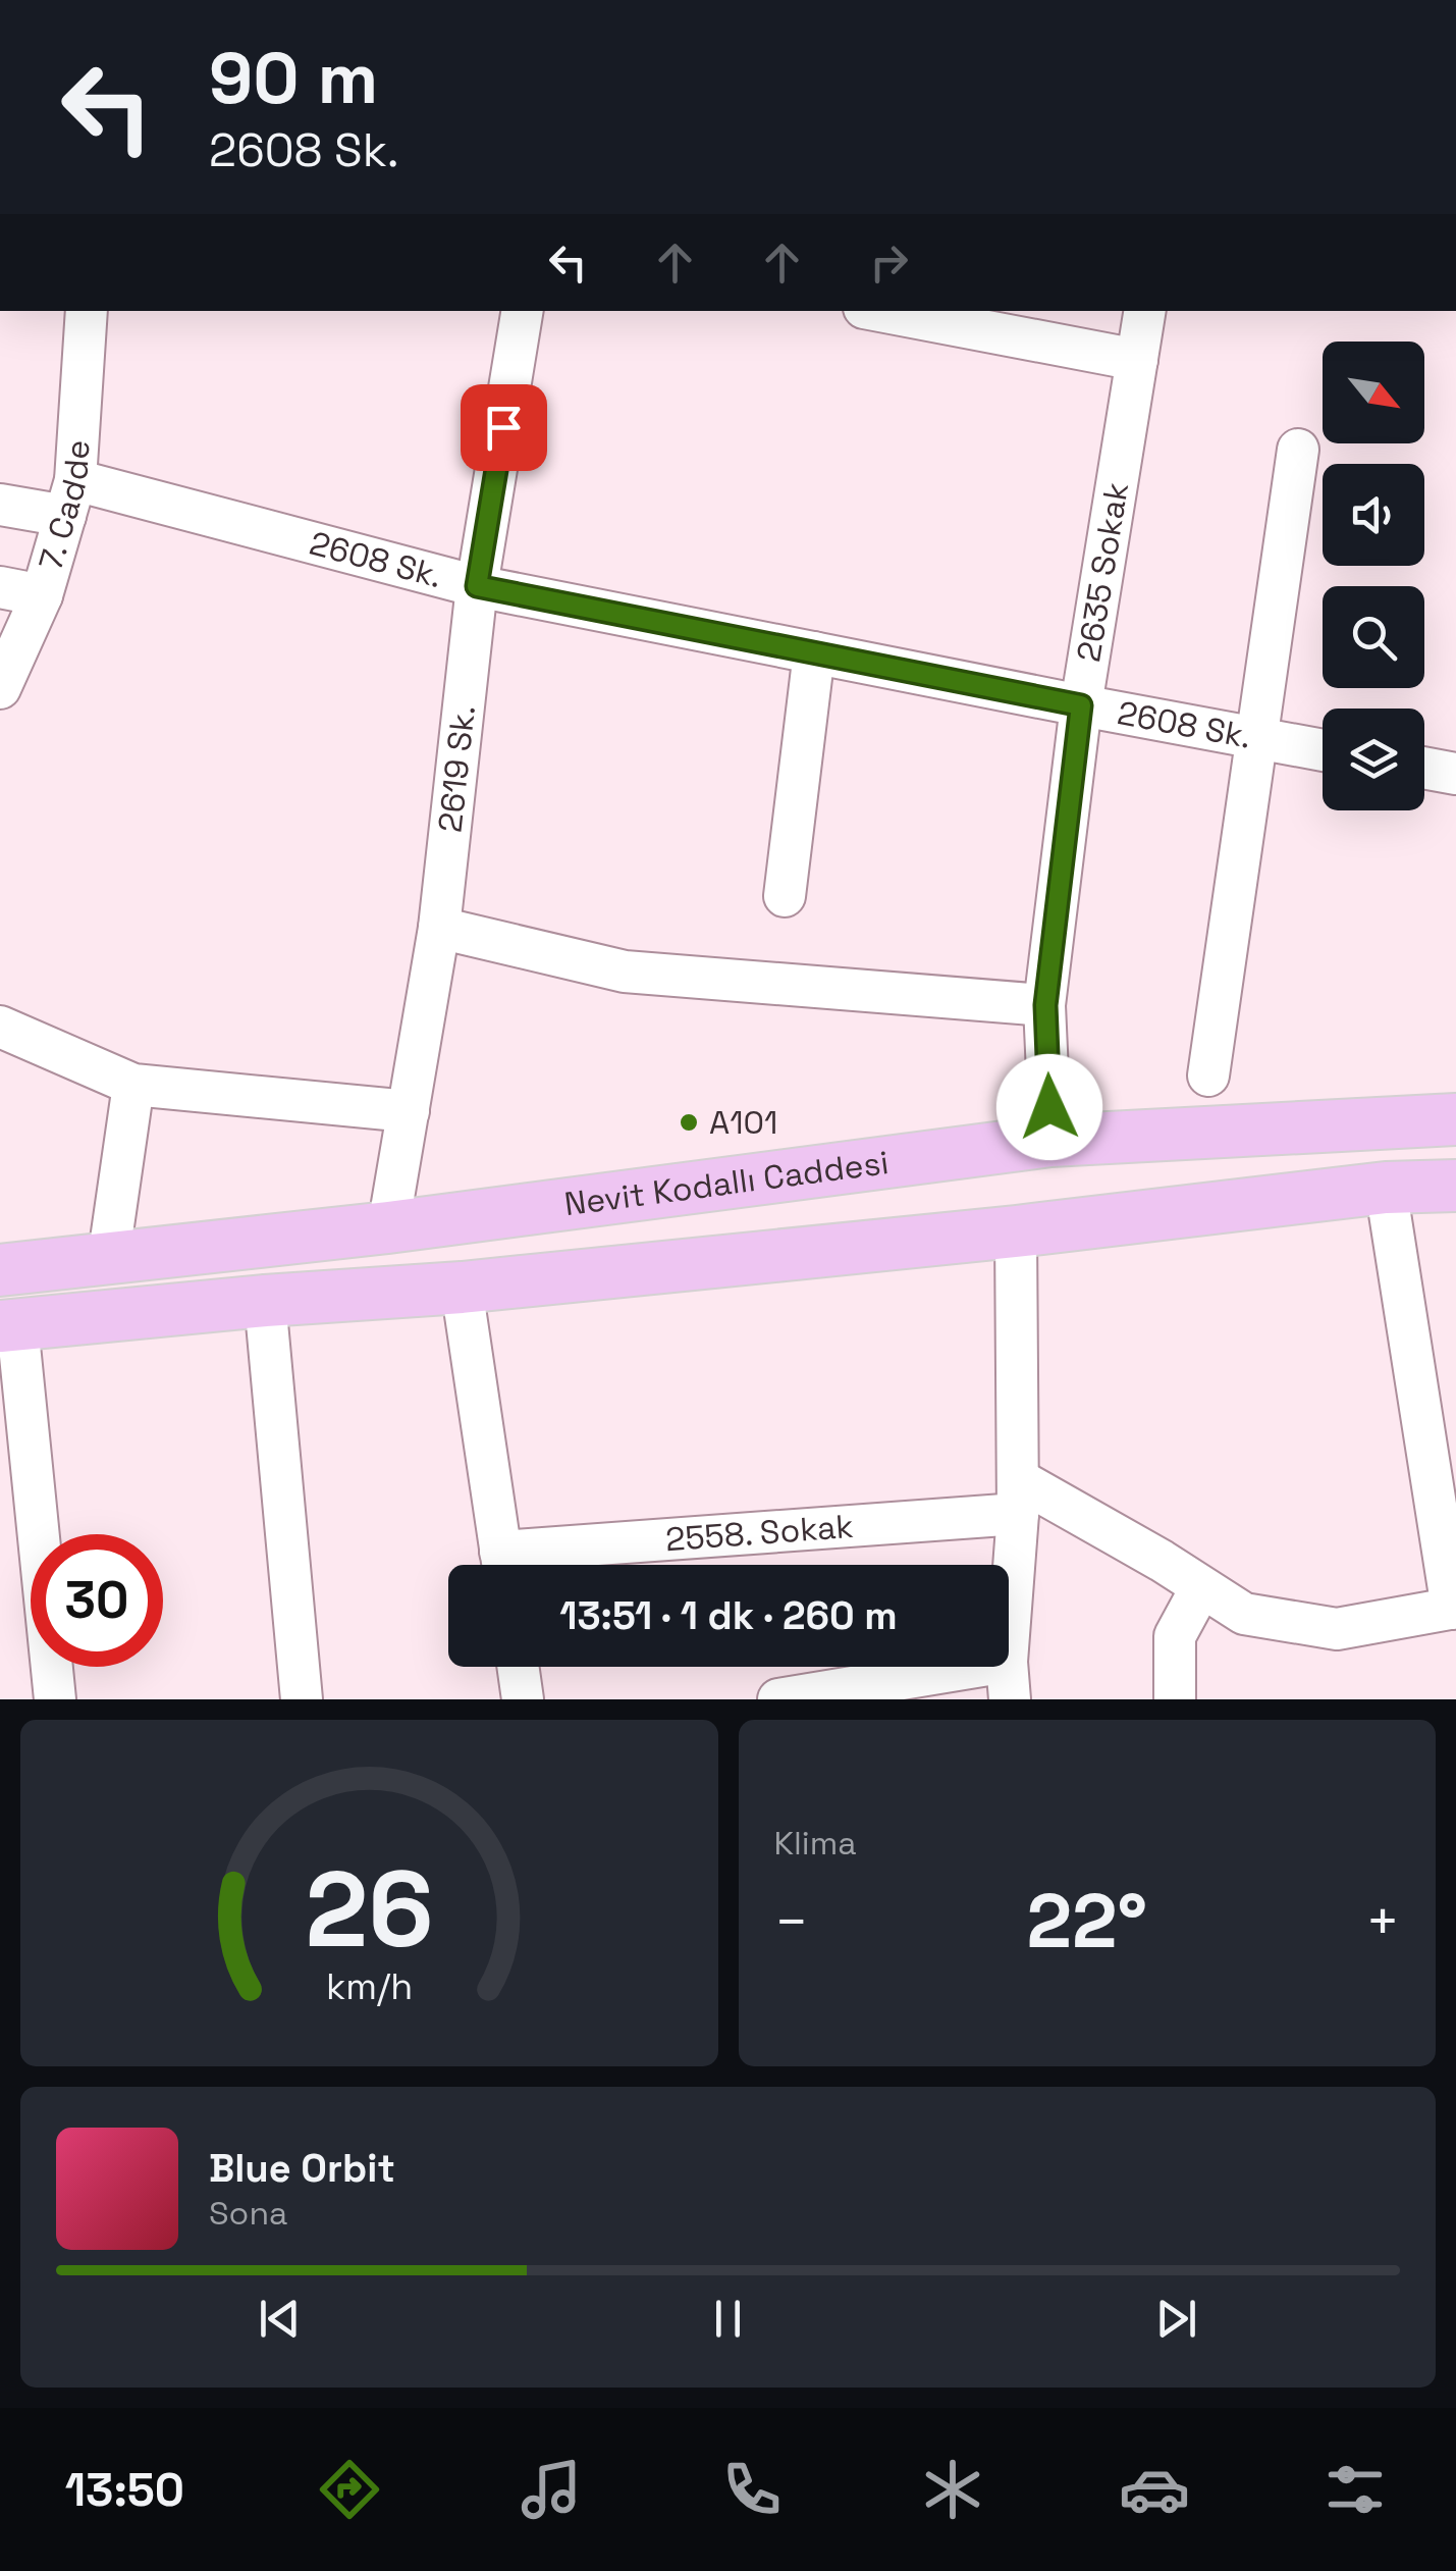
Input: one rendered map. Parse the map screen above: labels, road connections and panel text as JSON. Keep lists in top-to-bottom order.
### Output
{
  "streets": {
    "main road": ["Nevit Kodallı Caddesi"],
    "street": [
      "7. Cadde",
      "2608 Sk.",
      "2635 Sokak",
      "2619 Sk.",
      "2558. Sokak"
    ]
  },
  "crossings": [
    ["7. Cadde", "2608 Sk."],
    ["2608 Sk.", "2635 Sokak"],
    ["2608 Sk.", "2619 Sk."],
    ["2635 Sokak", "Nevit Kodallı Caddesi"],
    ["2619 Sk.", "Nevit Kodallı Caddesi"]
  ],
  "places": ["A101"],
  "north": "bottom right",
  "page": {
    "turn": ["90 m", "2608 Sk."],
    "limit": "30",
    "trip": "13:51 · 1 dk · 260 m",
    "tile": "Klima",
    "heat": ["−", "22°", "+"],
    "song": ["Blue Orbit", "Sona"],
    "tabs": "13:50",
    "gauge": ["26", "km/h"]
  }
}
